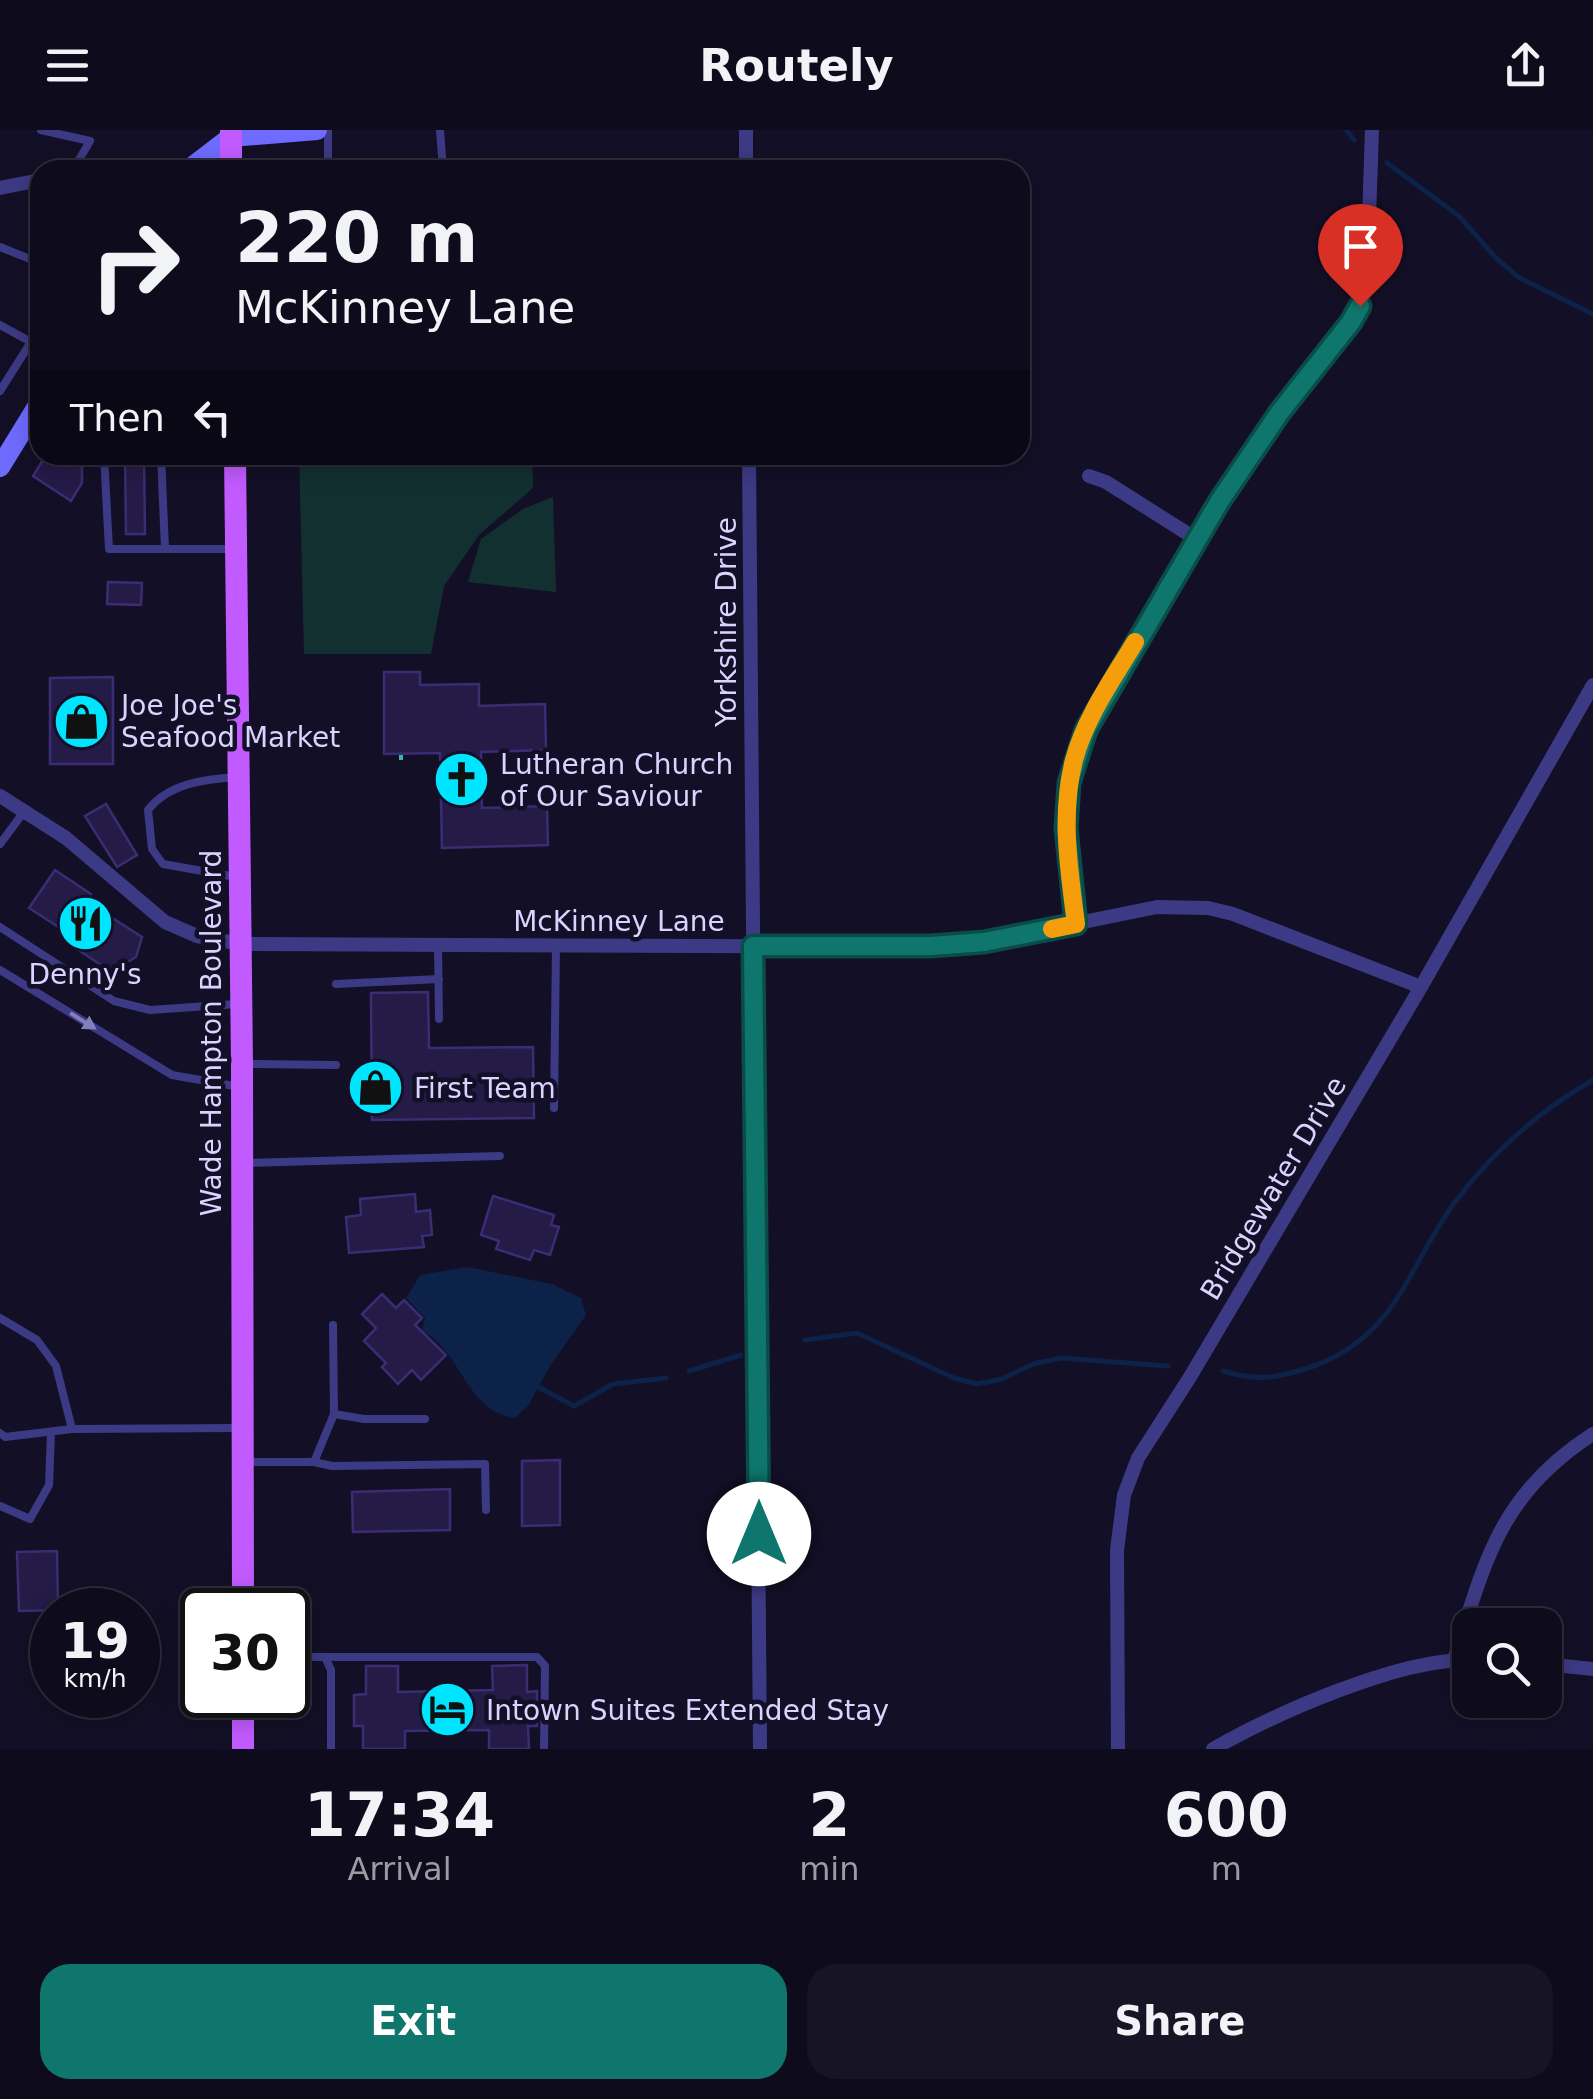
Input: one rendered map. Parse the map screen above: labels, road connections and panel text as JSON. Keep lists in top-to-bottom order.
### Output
{
  "streets": {
    "main road": ["Wade Hampton Boulevard"],
    "street": ["Yorkshire Drive", "McKinney Lane", "Bridgewater Drive"]
  },
  "crossings": [
    ["Yorkshire Drive", "McKinney Lane"],
    ["McKinney Lane", "Wade Hampton Boulevard"],
    ["McKinney Lane", "Bridgewater Drive"]
  ],
  "places": {
    "shop": ["Joe Joe's Seafood Market", "First Team"],
    "church": ["Lutheran Church of Our Saviour"],
    "restaurant": ["Denny's"],
    "hotel": ["Intown Suites Extended Stay"]
  },
  "page": {
    "header": "Routely",
    "turn": ["220 m", "McKinney Lane"],
    "then": "Then",
    "speed": "19 km/h",
    "limit": "30",
    "eta": [
      "17:34",
      "Arrival",
      "2",
      "min",
      "600",
      "m"
    ],
    "buttons": ["Exit", "Share"]
  }
}
